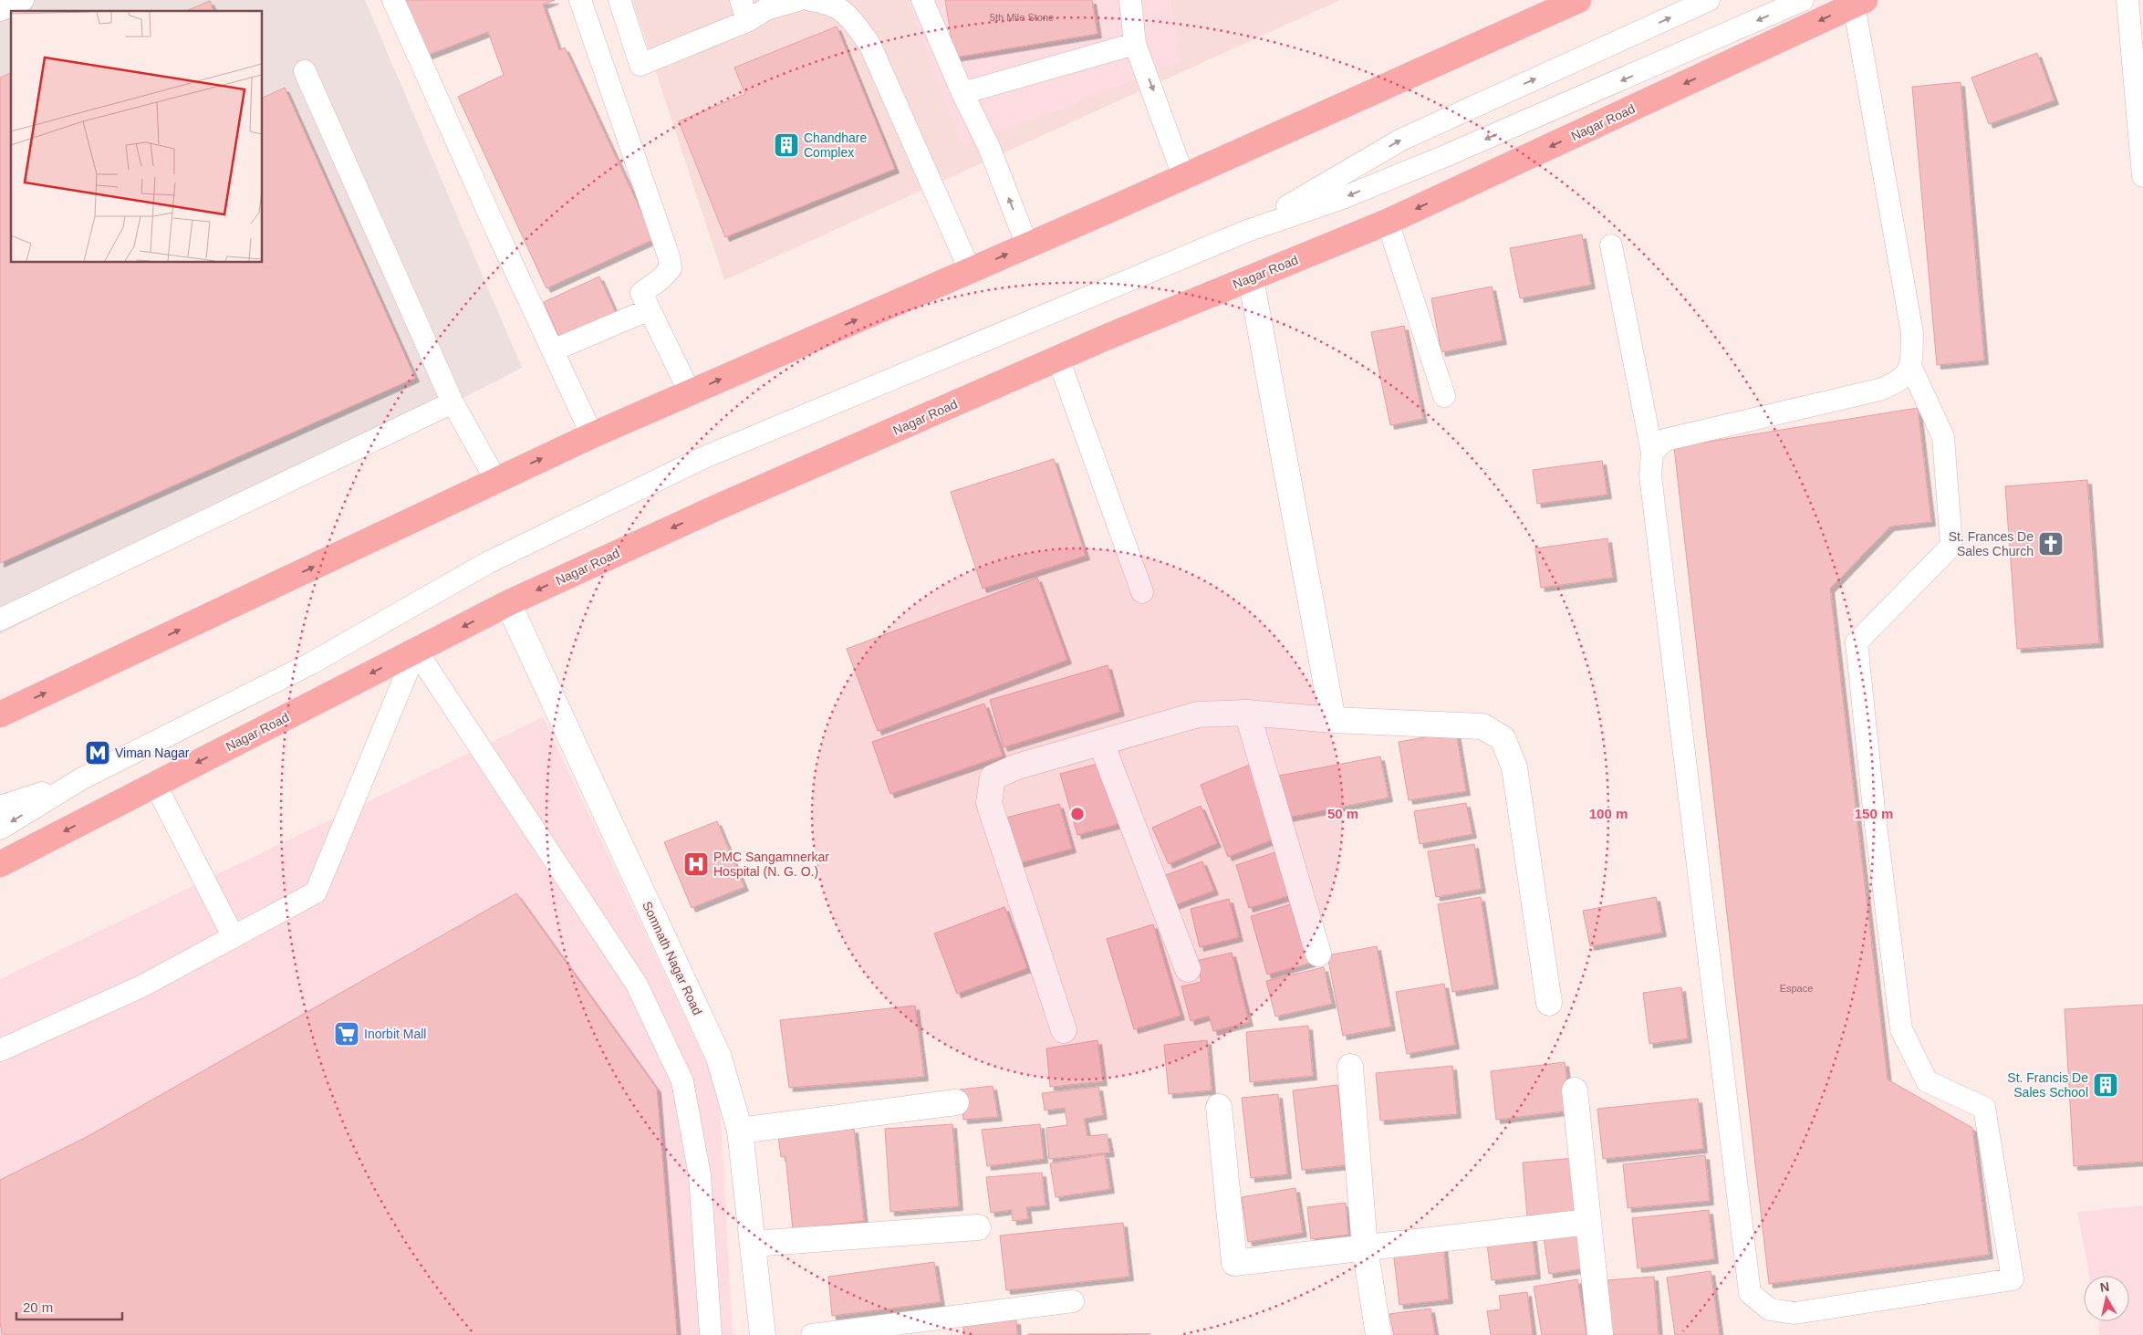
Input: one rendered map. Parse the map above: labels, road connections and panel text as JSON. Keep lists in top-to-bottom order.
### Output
{
  "streets": {
    "highway": ["Nagar Road"],
    "street": ["Somnath Nagar Road"]
  },
  "crossings": [
    ["Nagar Road", "Somnath Nagar Road"]
  ],
  "places": {
    "building": ["Chandhare Complex", "St. Francis De Sales School"],
    "church": ["St. Frances De Sales Church"],
    "metro station": ["Viman Nagar"],
    "hospital": ["PMC Sangamnerkar Hospital (N. G. O.)"],
    "supermarket": ["Inorbit Mall"]
  },
  "house_numbers": ["5th Mile Stone", "Espace"],
  "scale_bar": "20 m",
  "north": "top",
  "rings": ["50 m", "100 m", "150 m"]
}
